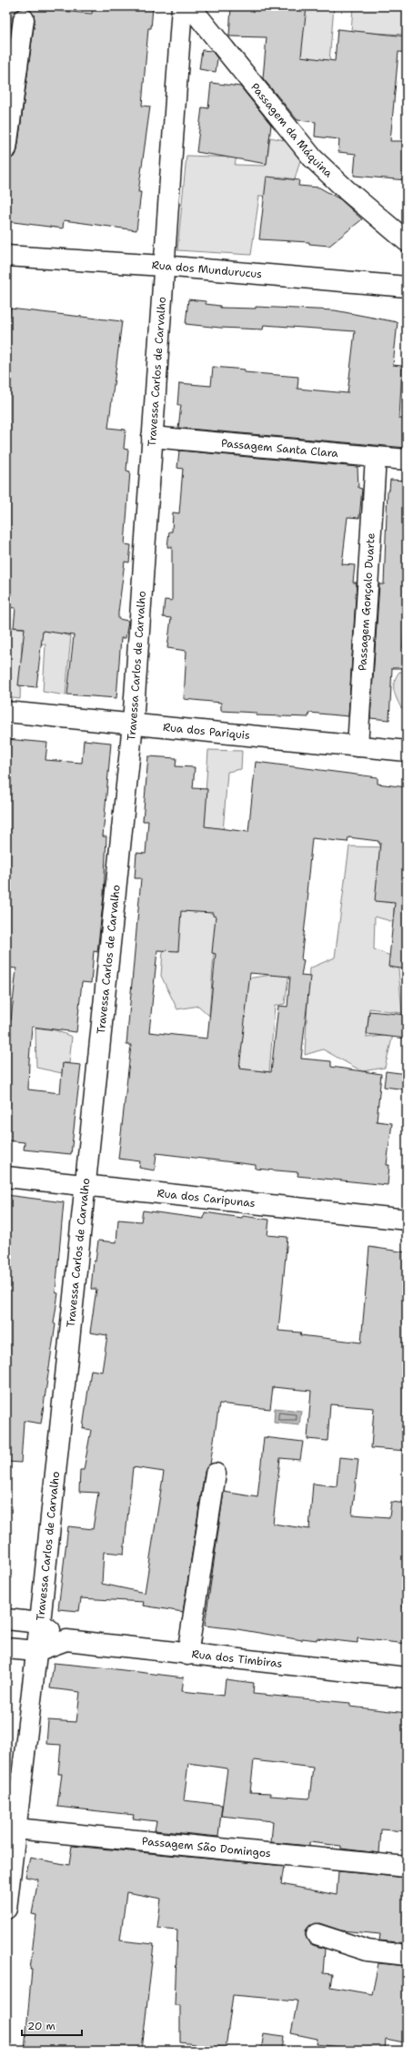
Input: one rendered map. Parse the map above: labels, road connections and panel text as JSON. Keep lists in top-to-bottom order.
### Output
{
  "streets": {
    "street": [
      "Passagem da Máquina",
      "Rua dos Mundurucus",
      "Travessa Carlos de Carvalho",
      "Passagem Santa Clara",
      "Passagem Gonçalo Duarte",
      "Rua dos Pariquis",
      "Rua dos Caripunas",
      "Rua dos Timbiras",
      "Passagem São Domingos"
    ]
  },
  "crossings": [
    ["Rua dos Mundurucus", "Travessa Carlos de Carvalho"],
    ["Travessa Carlos de Carvalho", "Passagem Santa Clara"],
    ["Travessa Carlos de Carvalho", "Rua dos Pariquis"],
    ["Travessa Carlos de Carvalho", "Rua dos Caripunas"],
    ["Travessa Carlos de Carvalho", "Rua dos Timbiras"],
    ["Travessa Carlos de Carvalho", "Passagem São Domingos"],
    ["Passagem Santa Clara", "Passagem Gonçalo Duarte"],
    ["Passagem Gonçalo Duarte", "Rua dos Pariquis"]
  ],
  "scale_bar": "20 m"
}
